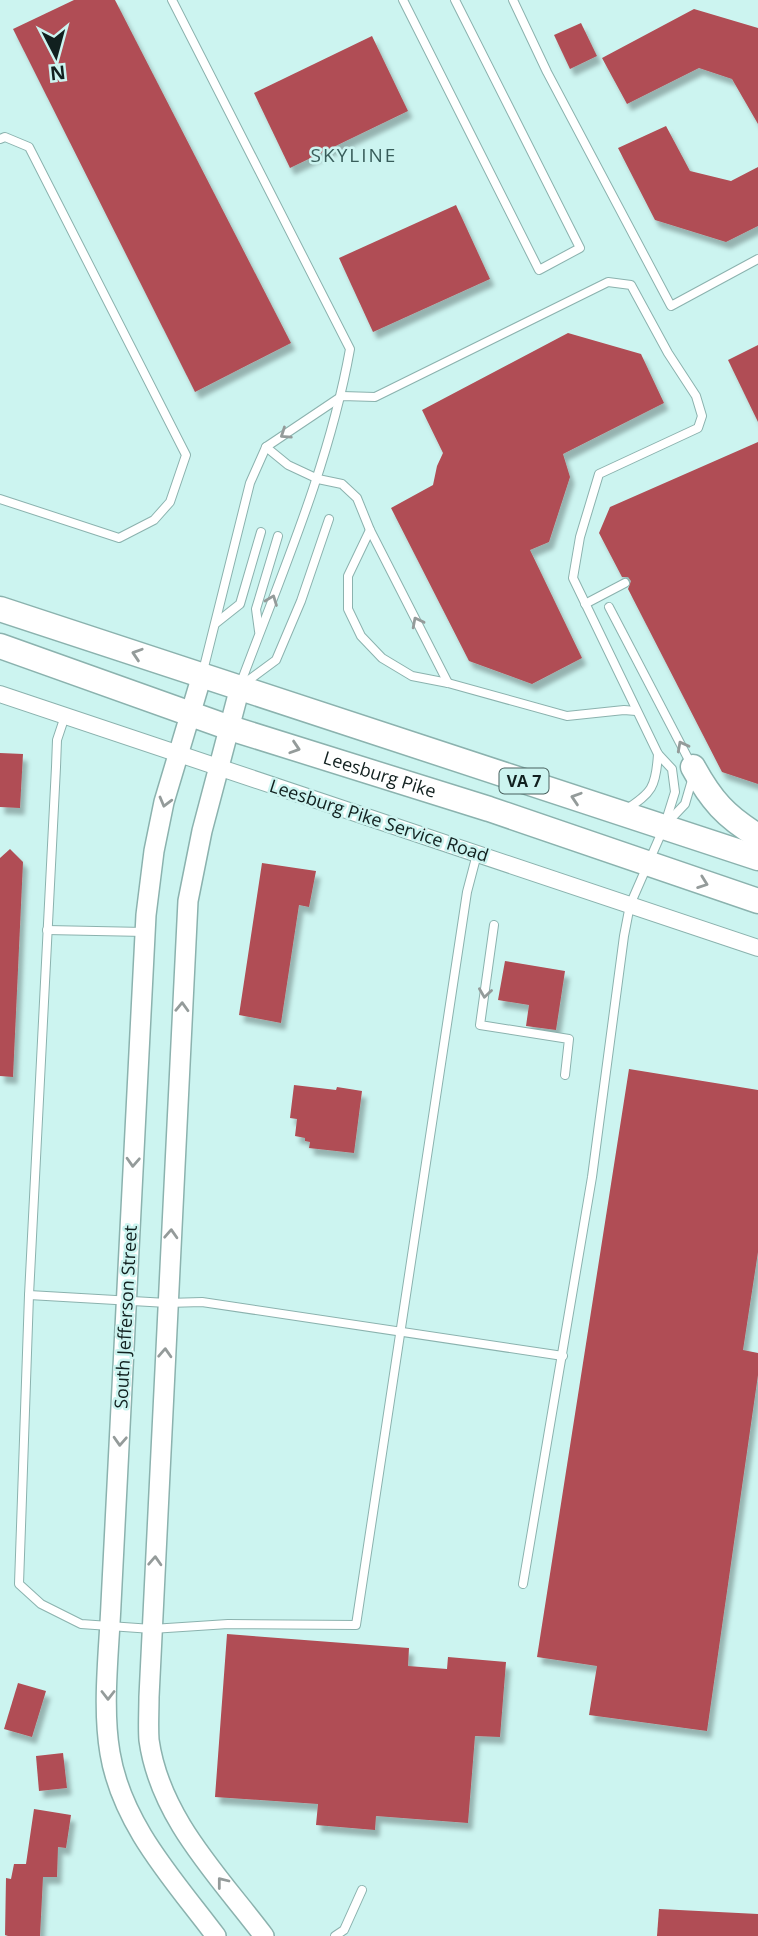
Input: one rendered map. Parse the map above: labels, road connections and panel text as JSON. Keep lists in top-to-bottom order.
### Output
{
  "streets": {
    "main road": ["Leesburg Pike", "VA 7"],
    "street": ["Leesburg Pike Service Road", "South Jefferson Street"]
  },
  "crossings": [
    ["Leesburg Pike", "South Jefferson Street"],
    ["VA 7", "South Jefferson Street"],
    ["Leesburg Pike Service Road", "South Jefferson Street"]
  ],
  "districts": ["SKYLINE"],
  "north": "bottom"
}
